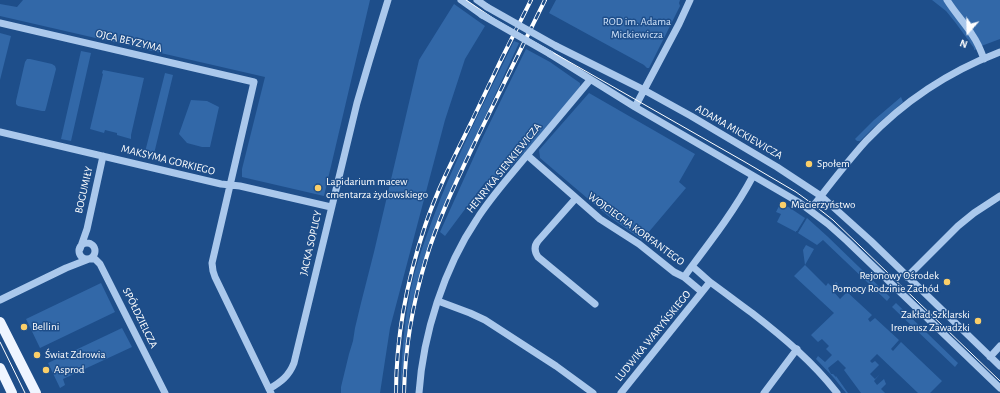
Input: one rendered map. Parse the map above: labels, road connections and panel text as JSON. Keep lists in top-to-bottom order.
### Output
{
  "streets": {
    "street": [
      "OJCA BEYZYMA",
      "ADAMA MICKIEWICZA",
      "MAKSYMA GORKIEGO",
      "HENRYKA SIENKIEWICZA",
      "BOGUMIŁY",
      "WOJCIECHA KORFANTEGO",
      "JACKA SOPLICY",
      "SPÓŁDZIELCZA",
      "LUDWIKA WARYŃSKIEGO"
    ]
  },
  "crossings": [
    ["OJCA BEYZYMA", "MAKSYMA GORKIEGO"],
    ["MAKSYMA GORKIEGO", "BOGUMIŁY"],
    ["MAKSYMA GORKIEGO", "JACKA SOPLICY"],
    ["HENRYKA SIENKIEWICZA", "WOJCIECHA KORFANTEGO"],
    ["BOGUMIŁY", "SPÓŁDZIELCZA"],
    ["WOJCIECHA KORFANTEGO", "LUDWIKA WARYŃSKIEGO"]
  ],
  "parks": ["ROD im. Adama Mickiewicza"],
  "places": [
    "Społem",
    "Lapidarium macew cmentarza żydowskiego",
    "Macierzyństwo",
    "Rejonowy Ośrodek Pomocy Rodzinie Zachód",
    "Zakład Szklarski Ireneusz Zawadzki",
    "Bellini",
    "Świat Zdrowia",
    "Asprod"
  ],
  "north": "bottom"
}
